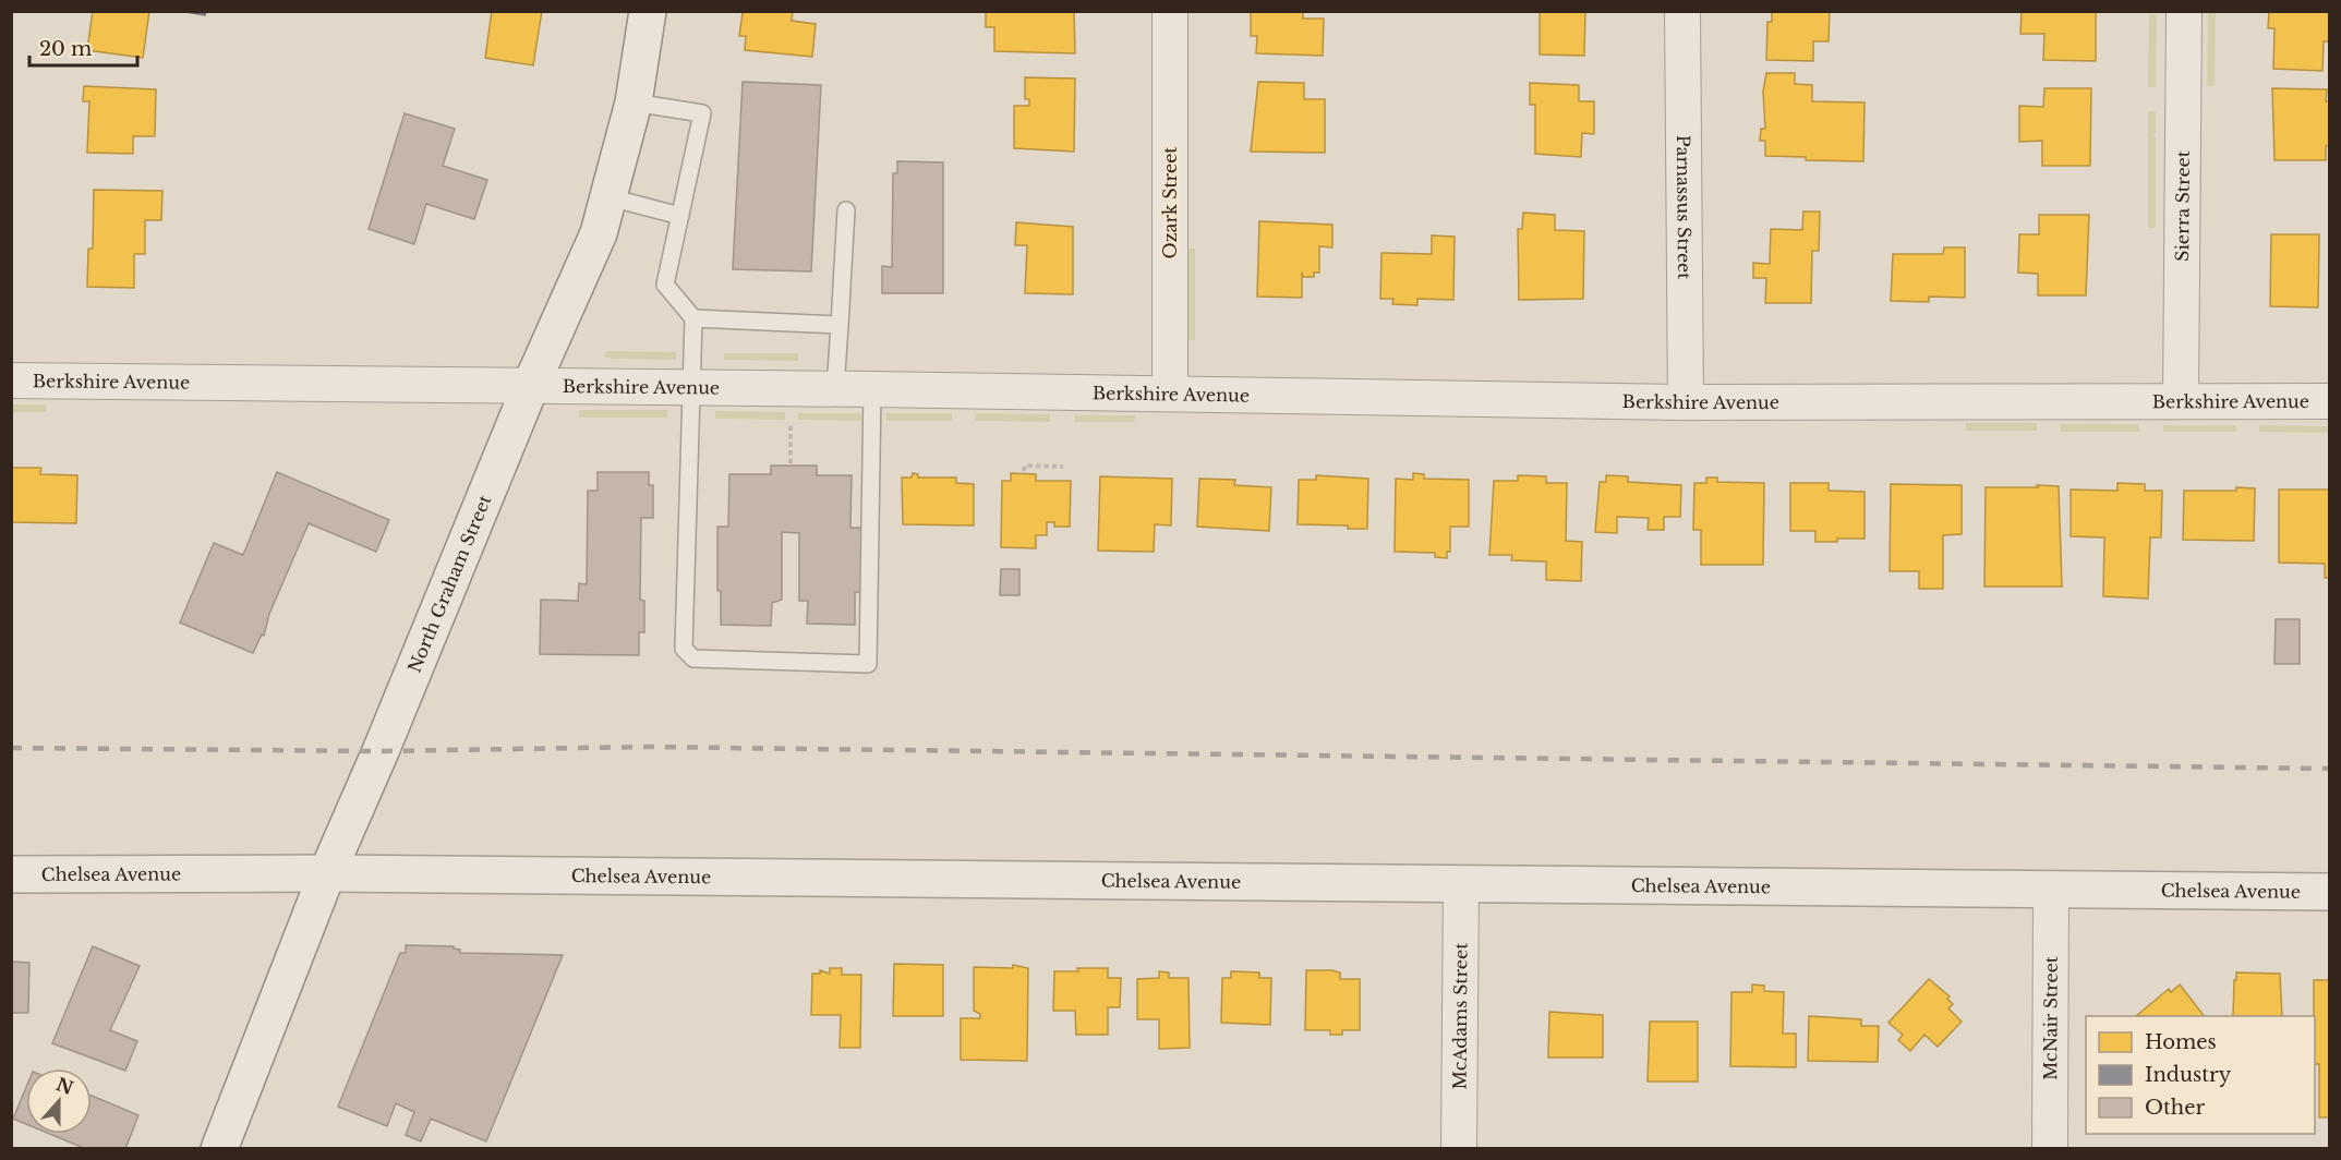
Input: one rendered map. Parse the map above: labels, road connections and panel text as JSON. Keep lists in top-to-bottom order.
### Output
{
  "streets": {
    "street": [
      "Ozark Street",
      "Sierra Street",
      "Parnassus Street",
      "Berkshire Avenue",
      "North Graham Street",
      "Chelsea Avenue",
      "McAdams Street",
      "McNair Street"
    ]
  },
  "crossings": [
    ["Ozark Street", "Berkshire Avenue"],
    ["Sierra Street", "Berkshire Avenue"],
    ["Parnassus Street", "Berkshire Avenue"],
    ["Berkshire Avenue", "North Graham Street"],
    ["North Graham Street", "Chelsea Avenue"],
    ["Chelsea Avenue", "McAdams Street"],
    ["Chelsea Avenue", "McNair Street"]
  ],
  "legend": ["Homes", "Industry", "Other"],
  "scale_bar": "20 m",
  "north": "top"
}
